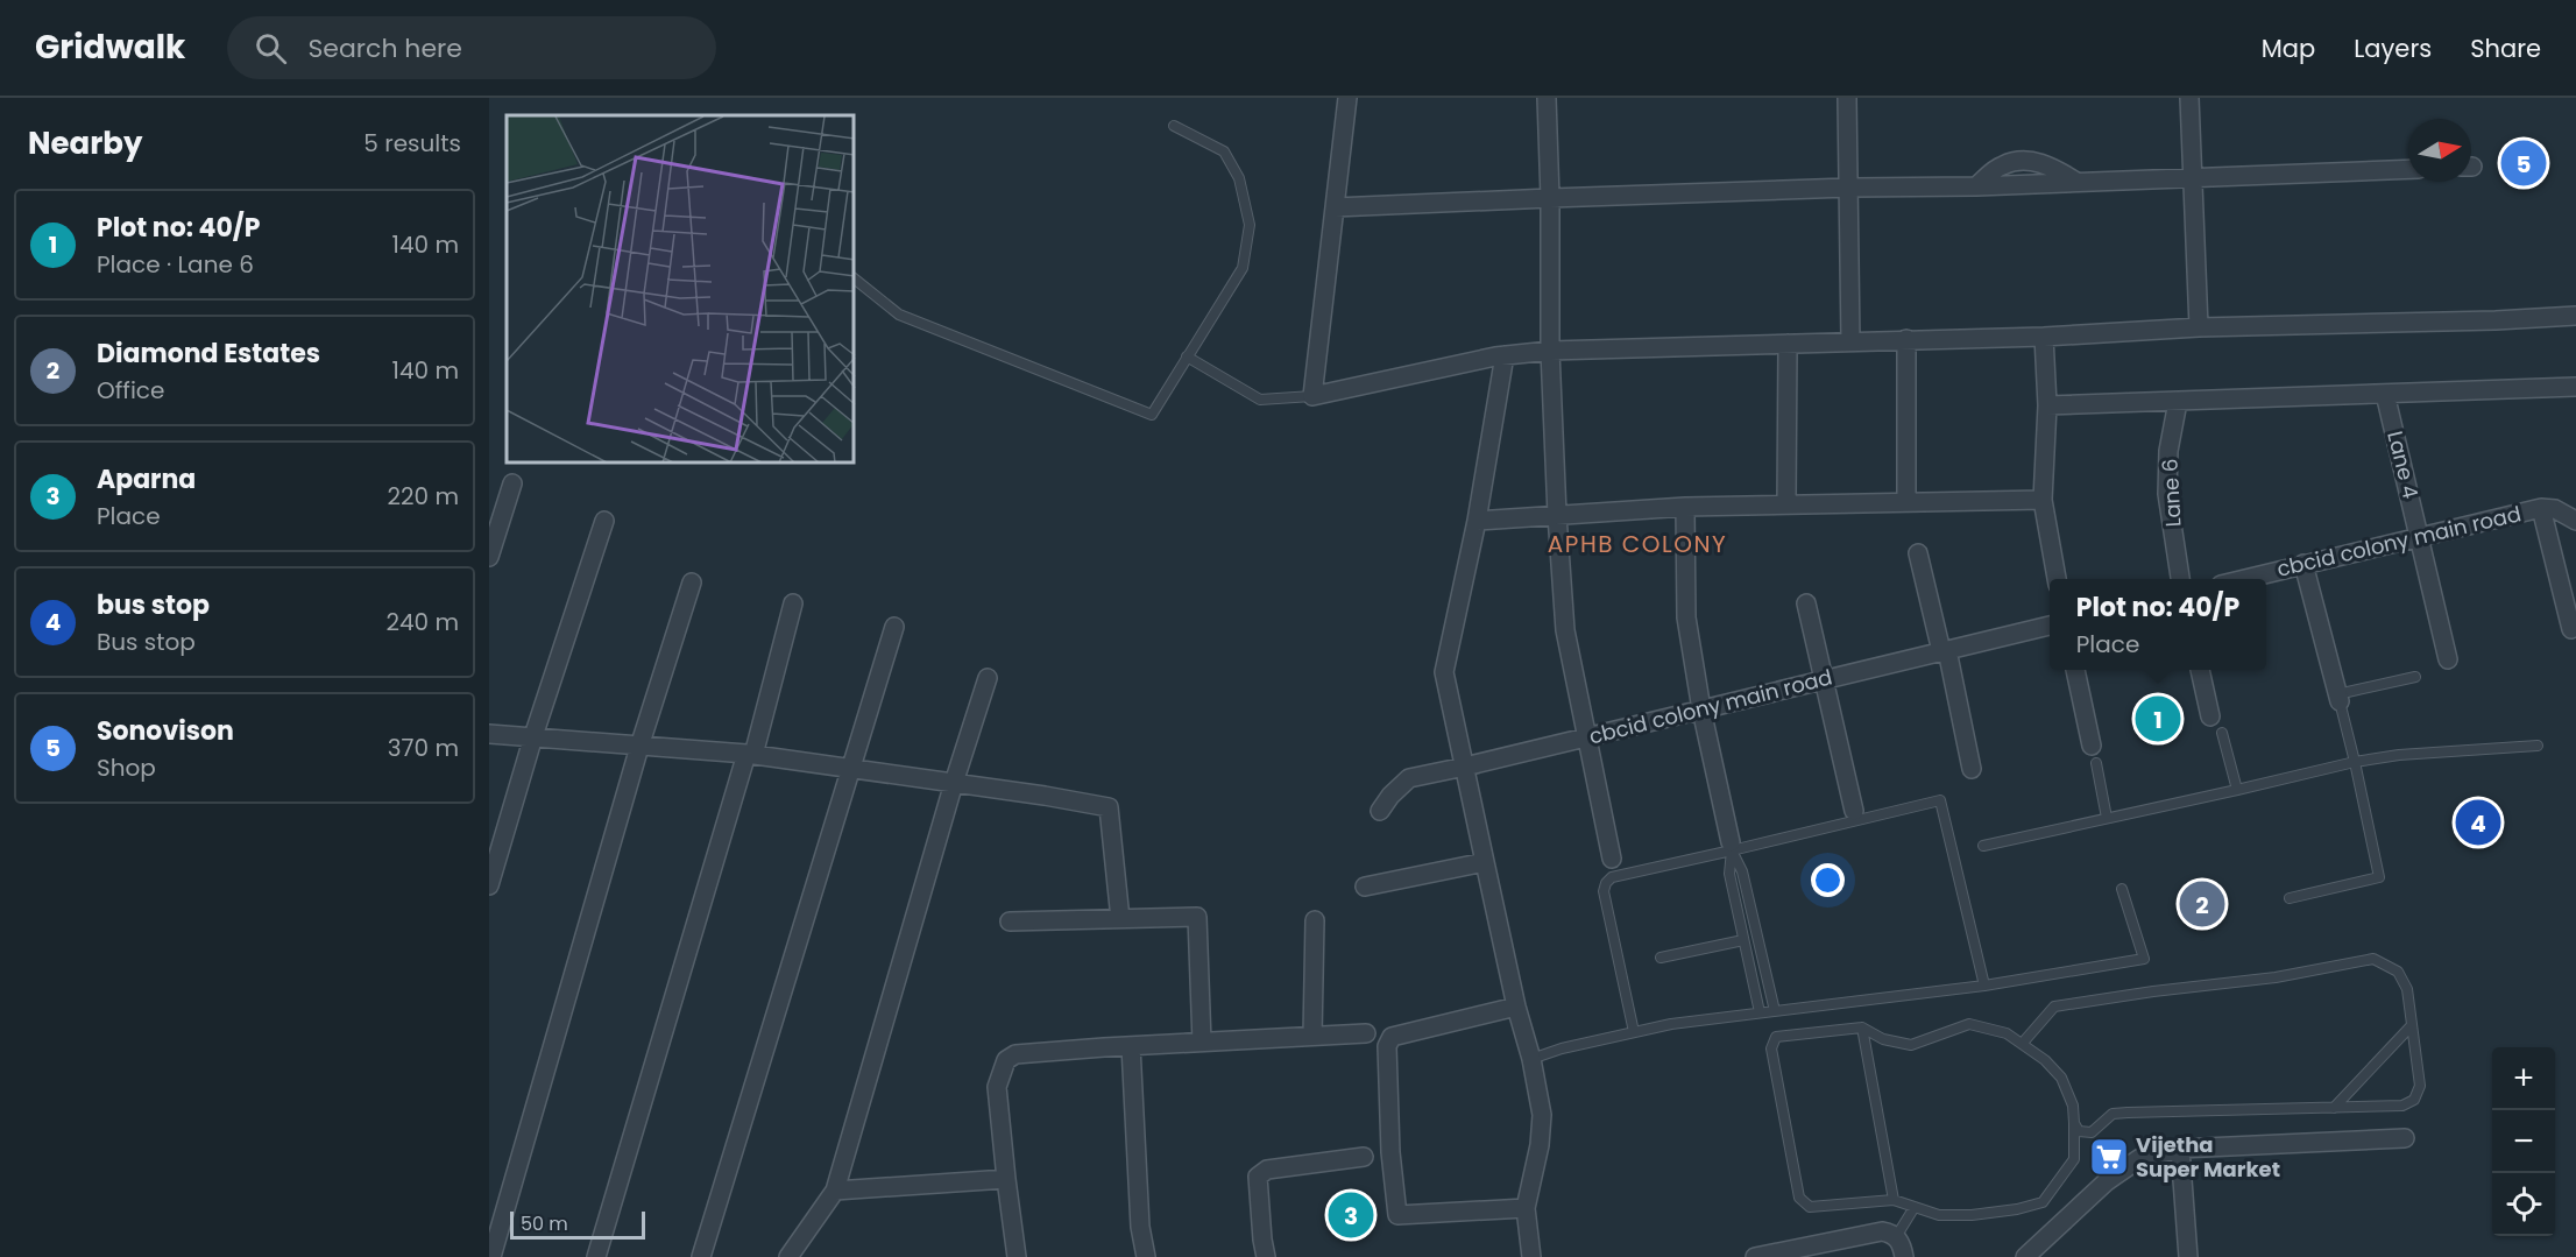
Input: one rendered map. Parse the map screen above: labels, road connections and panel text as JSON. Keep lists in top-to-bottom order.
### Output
{
  "streets": {
    "street": ["Lane 4", "Lane 6", "cbcid colony main road"]
  },
  "crossings": [
    ["Lane 4", "cbcid colony main road"]
  ],
  "districts": ["APHB COLONY"],
  "places": {
    "supermarket": ["Vijetha Super Market"]
  },
  "scale_bar": "50 m",
  "north": "right",
  "page": {
    "header": "Gridwalk",
    "search": "Search here",
    "nav": ["Map", "Layers", "Share"],
    "heading": ["Nearby", "5 results"],
    "pins": [
      "5",
      "1",
      "4",
      "2",
      "3"
    ],
    "list": [
      {
        "mark": "1",
        "name": "Plot no: 40/P",
        "note": "Place · Lane 6",
        "value": "140 m"
      },
      {
        "mark": "2",
        "name": "Diamond Estates",
        "note": "Office",
        "value": "140 m"
      },
      {
        "mark": "3",
        "name": "Aparna",
        "note": "Place",
        "value": "220 m"
      },
      {
        "mark": "4",
        "name": "bus stop",
        "note": "Bus stop",
        "value": "240 m"
      },
      {
        "mark": "5",
        "name": "Sonovison",
        "note": "Shop",
        "value": "370 m"
      }
    ],
    "popup": ["Plot no: 40/P", "Place"],
    "map_buttons": ["+", "−"],
    "scale": "50 m"
  }
}
